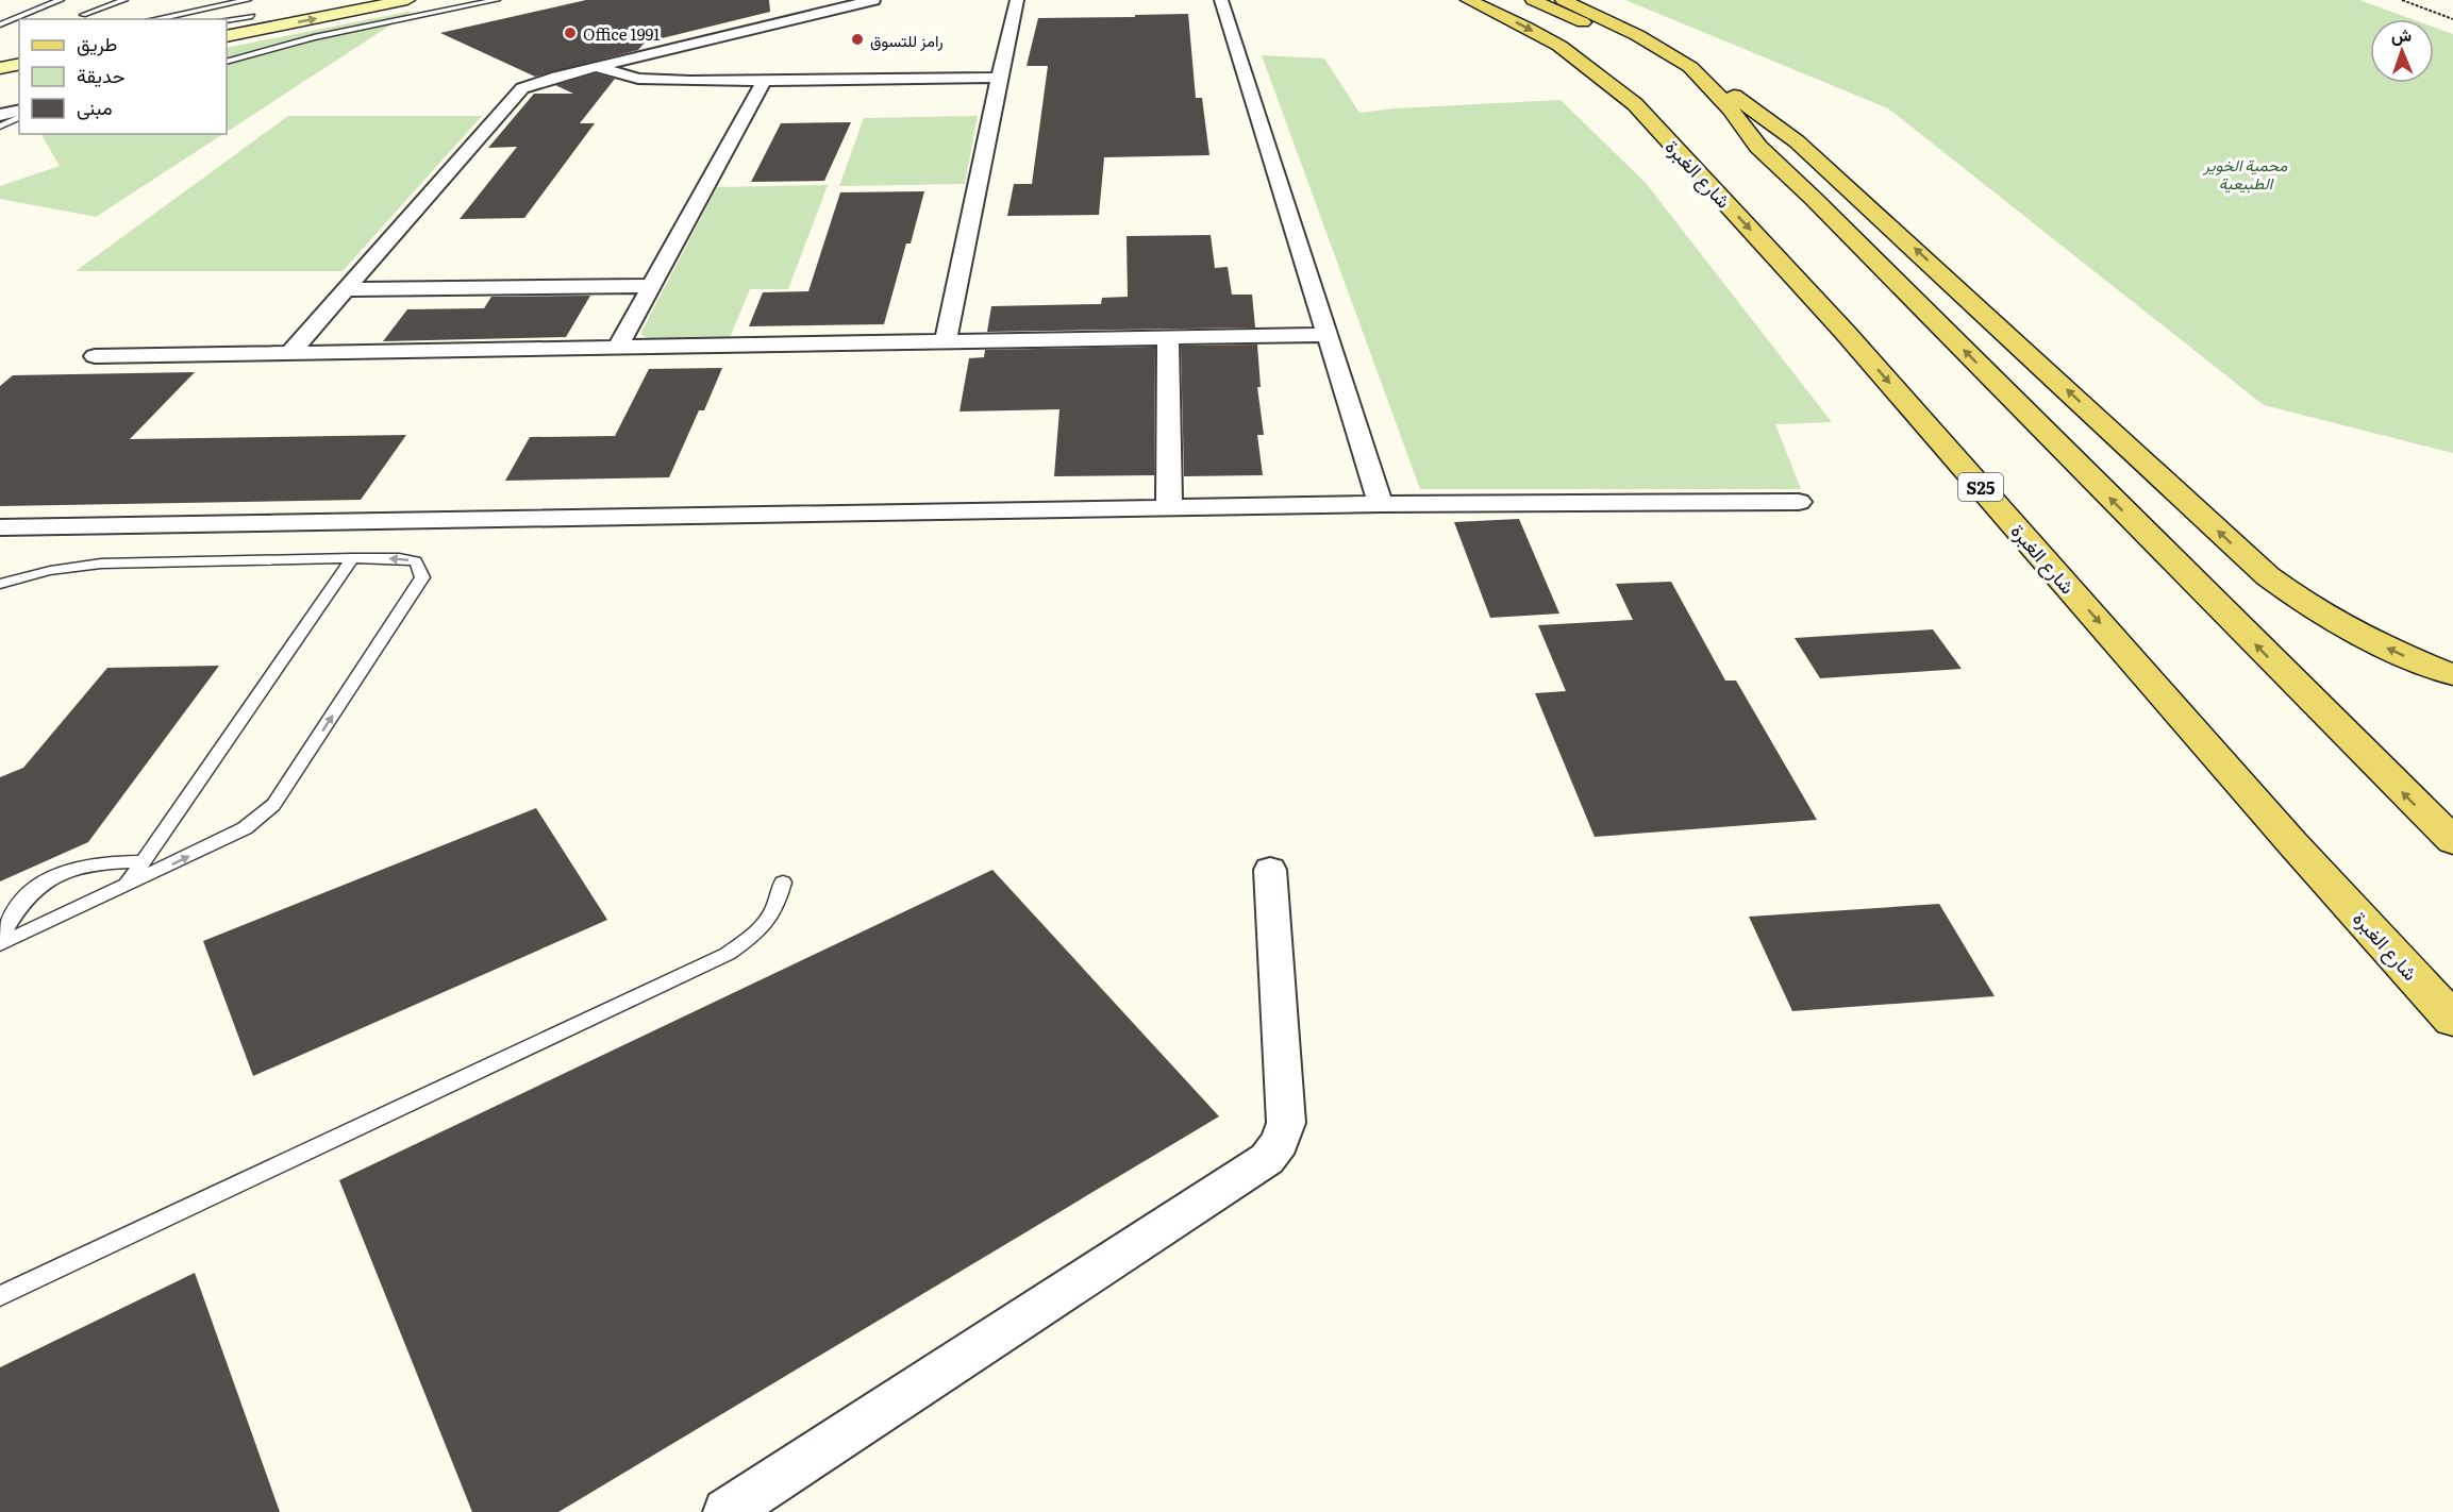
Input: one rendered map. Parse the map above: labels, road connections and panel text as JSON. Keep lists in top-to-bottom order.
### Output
{
  "streets": {
    "main road": ["شارع الغبرة", "S25"]
  },
  "parks": ["محمية الخوير الطبيعية"],
  "places": ["Office 1991", "رامز للتسوق"],
  "legend": ["طريق", "حديقة", "مبنى"],
  "north": "top"
}
